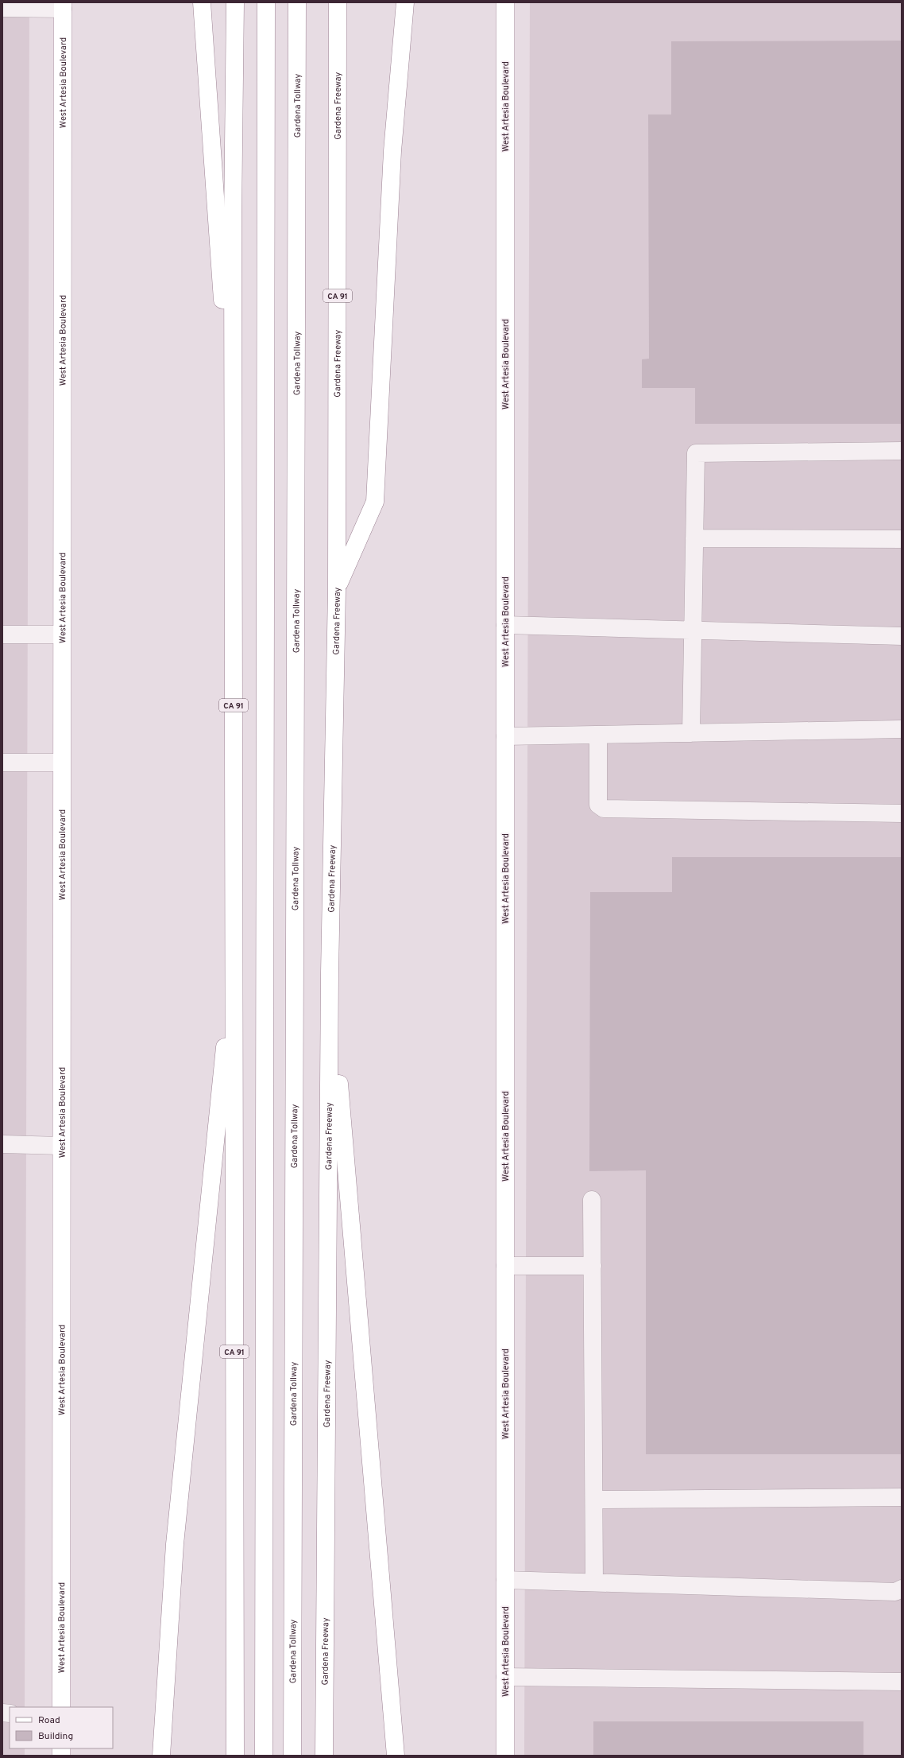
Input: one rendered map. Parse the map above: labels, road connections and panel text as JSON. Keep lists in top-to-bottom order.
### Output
{
  "streets": {
    "main road": [
      "West Artesia Boulevard",
      "Gardena Tollway",
      "Gardena Freeway",
      "CA 91"
    ]
  },
  "legend": ["Road", "Building"]
}
